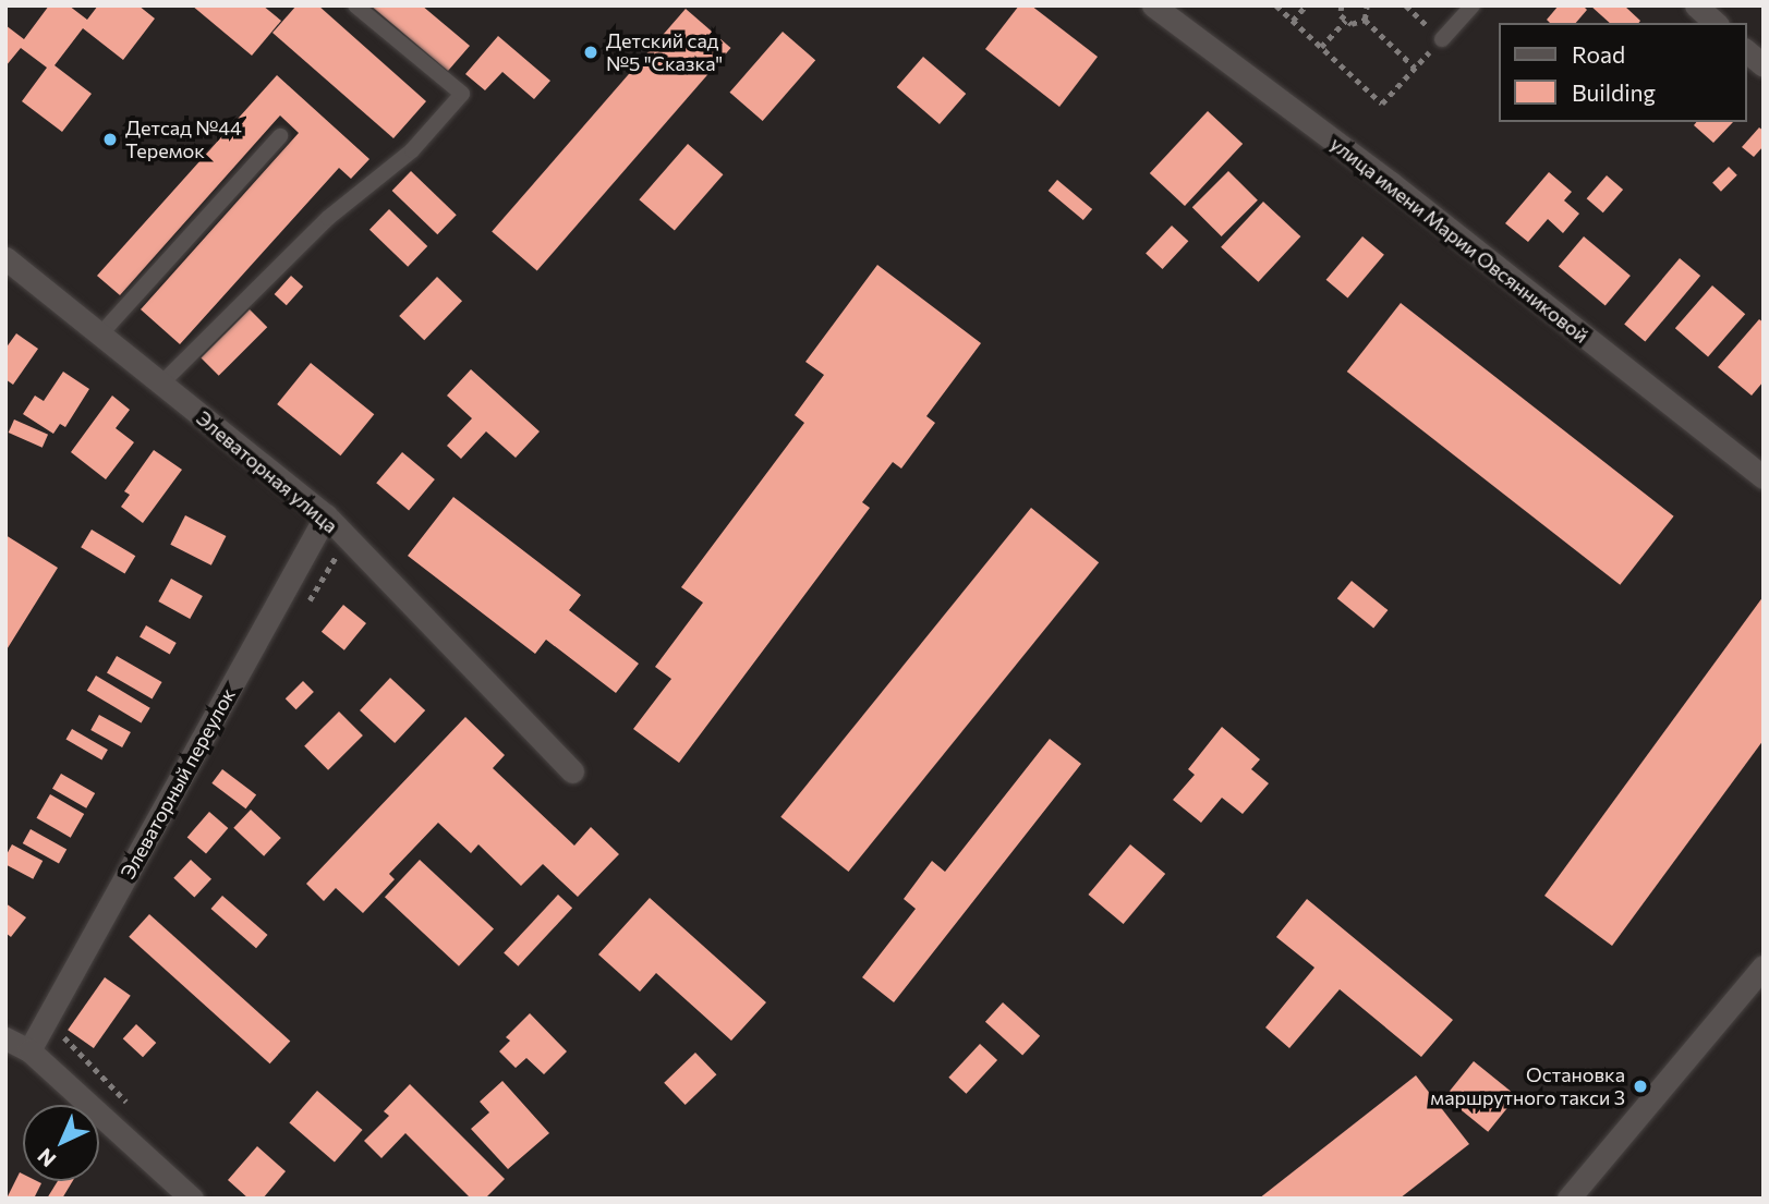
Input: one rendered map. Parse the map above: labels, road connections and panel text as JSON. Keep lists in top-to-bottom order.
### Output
{
  "streets": {
    "street": ["улица имени Марии Овсянниковой", "Элеваторная улица", "Элеваторный переулок"]
  },
  "crossings": [
    ["Элеваторная улица", "Элеваторный переулок"]
  ],
  "places": ["Детский сад №5 \"Сказка\"", "Детсад №44 Теремок", "Остановка маршрутного такси 3"],
  "legend": ["Road", "Building"],
  "north": "bottom left"
}
